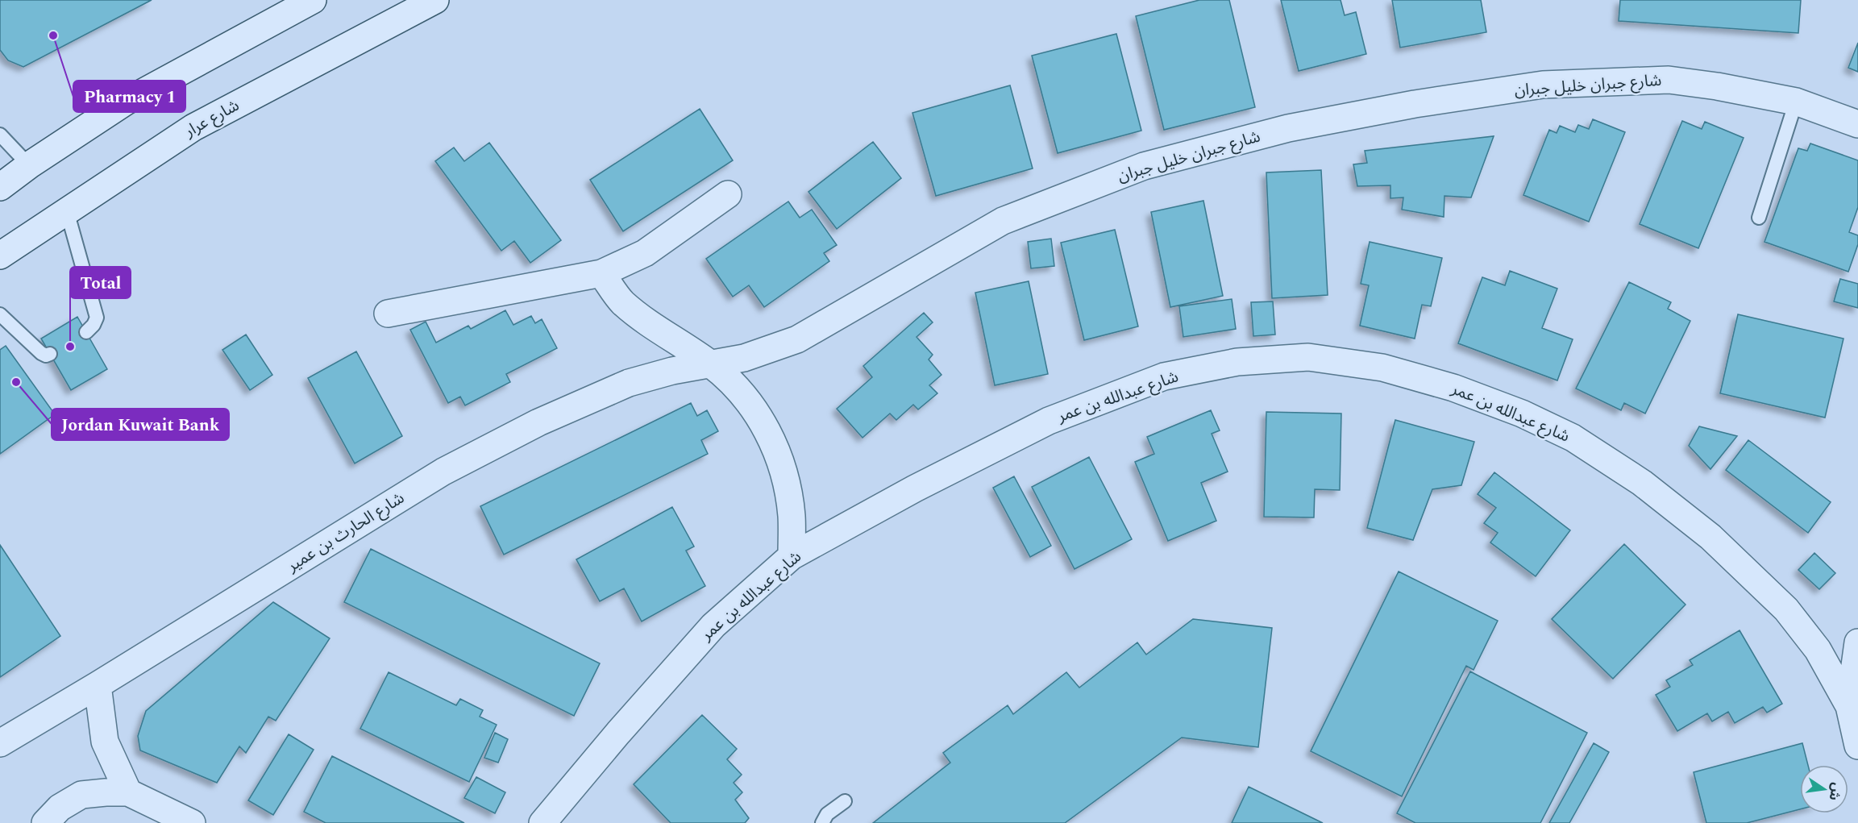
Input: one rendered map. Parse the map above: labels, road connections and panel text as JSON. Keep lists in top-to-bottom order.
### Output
{
  "streets": {
    "street": [
      "شارع جبران خليل جبران",
      "شارع عرار",
      "شارع عبدالله بن عمر",
      "شارع الحارث بن عمير"
    ]
  },
  "crossings": [
    ["شارع جبران خليل جبران", "شارع الحارث بن عمير"]
  ],
  "places": ["Pharmacy 1", "Total", "Jordan Kuwait Bank"],
  "north": "right"
}
